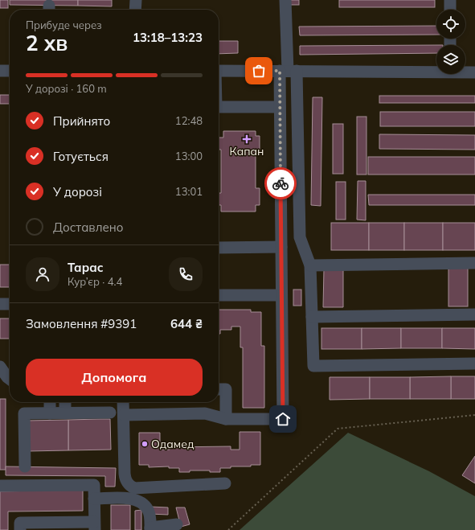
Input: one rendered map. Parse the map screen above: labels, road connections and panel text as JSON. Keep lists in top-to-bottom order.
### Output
{
  "places": {
    "health": ["Капан"],
    "other": ["Одамед"]
  },
  "page": {
    "heading": ["2 хв", "Прибуде через", "13:18–13:23"],
    "panel": [
      "Тарас",
      "Кур’єр · 4.4",
      "Замовлення #9391",
      "644 ₴"
    ],
    "bar": "У дорозі · 160 m",
    "list": [
      ["Прийнято", "12:48"],
      ["Готується", "13:00"],
      ["У дорозі", "13:01"],
      "Доставлено"
    ],
    "buttons": "Допомога"
  }
}
